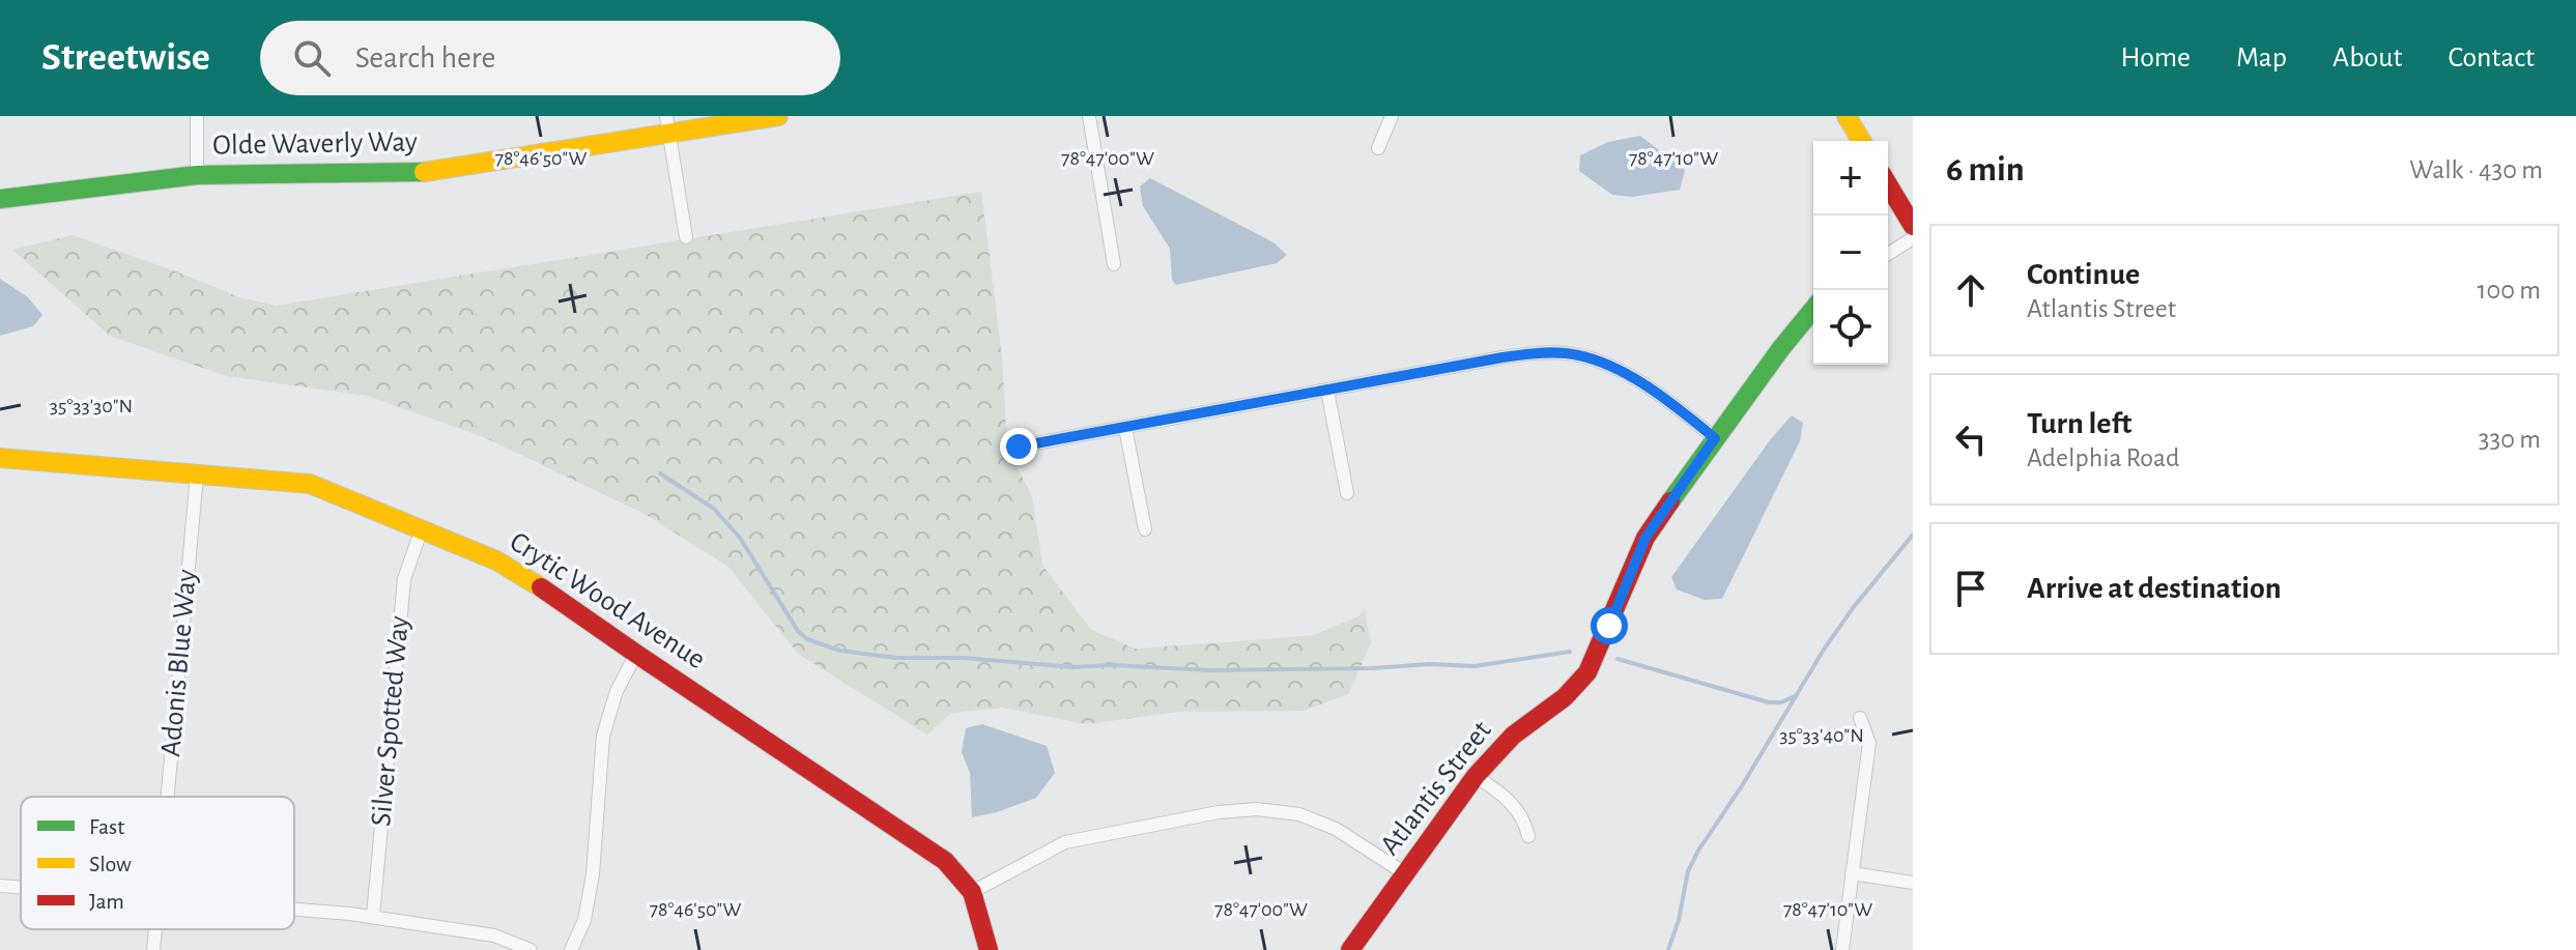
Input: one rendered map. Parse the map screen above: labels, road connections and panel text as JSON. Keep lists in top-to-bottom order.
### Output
{
  "streets": {
    "street": [
      "Olde Waverly Way",
      "Crytic Wood Avenue",
      "Adonis Blue Way",
      "Silver Spotted Way",
      "Atlantis Street"
    ]
  },
  "crossings": [
    ["Crytic Wood Avenue", "Adonis Blue Way"],
    ["Crytic Wood Avenue", "Silver Spotted Way"]
  ],
  "legend": ["Fast", "Slow", "Jam"],
  "page": {
    "header": "Streetwise",
    "search": "Search here",
    "nav": [
      "Home",
      "Map",
      "About",
      "Contact"
    ],
    "heading": ["6 min", "Walk · 430 m"],
    "map_buttons": ["+", "−"],
    "list": [
      ["Continue", "Atlantis Street", "100 m"],
      ["Turn left", "Adelphia Road", "330 m"],
      "Arrive at destination"
    ]
  },
  "coordinates": [
    "78°46'50\"W",
    "78°47'00\"W",
    "78°47'10\"W",
    "35°33'30\"N",
    "35°33'40\"N"
  ]
}
